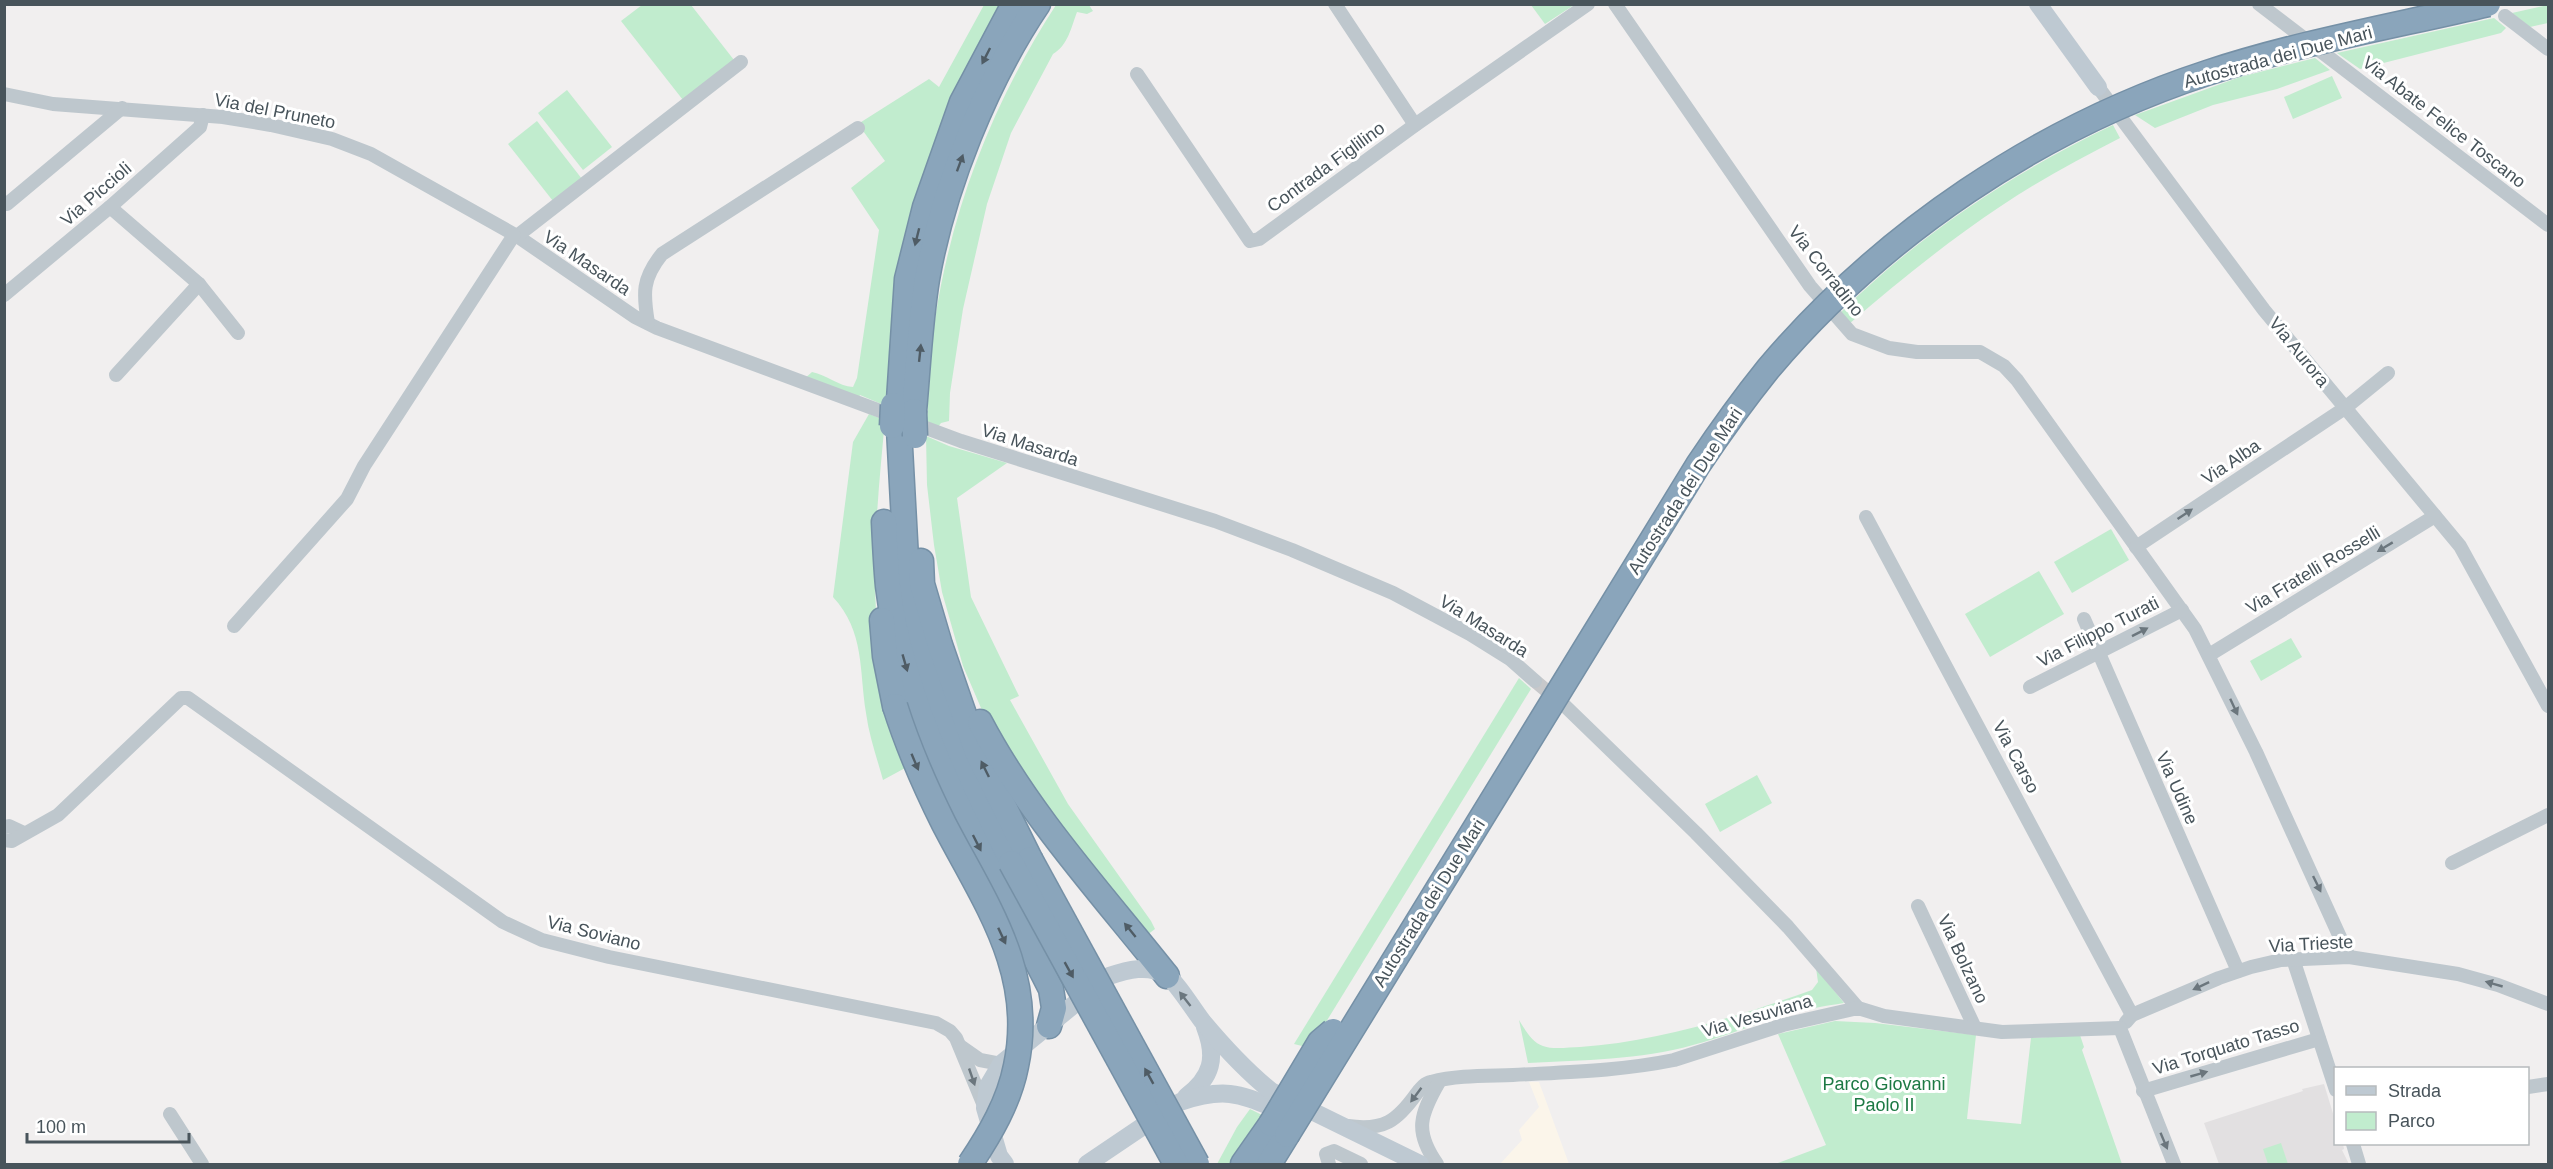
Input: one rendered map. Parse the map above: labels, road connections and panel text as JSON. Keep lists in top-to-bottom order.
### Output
{
  "streets": {
    "highway": ["Autostrada dei Due Mari"],
    "street": [
      "Via del Pruneto",
      "Via Abate Felice Toscano",
      "Contrada Figlilino",
      "Via Piccioli",
      "Via Masarda",
      "Via Corradino",
      "Via Aurora",
      "Via Alba",
      "Via Fratelli Rosselli",
      "Via Filippo Turati",
      "Via Carso",
      "Via Udine",
      "Via Soviano",
      "Via Trieste",
      "Via Bolzano",
      "Via Vesuviana",
      "Via Torquato Tasso"
    ]
  },
  "crossings": [
    ["Via del Pruneto", "Via Piccioli"],
    ["Via del Pruneto", "Via Masarda"],
    ["Via Corradino", "Via Alba"],
    ["Via Corradino", "Via Fratelli Rosselli"],
    ["Via Corradino", "Via Filippo Turati"],
    ["Via Corradino", "Via Trieste"],
    ["Via Aurora", "Via Alba"],
    ["Via Aurora", "Via Fratelli Rosselli"],
    ["Via Filippo Turati", "Via Udine"],
    ["Via Carso", "Via Trieste"],
    ["Via Udine", "Via Trieste"]
  ],
  "one_way": [
    "Via Alba",
    "Via Fratelli Rosselli",
    "Via Filippo Turati",
    "Via Trieste",
    "Via Torquato Tasso"
  ],
  "parks": ["Parco Giovanni Paolo II"],
  "legend": ["Strada", "Parco"],
  "scale_bar": "100 m"
}
